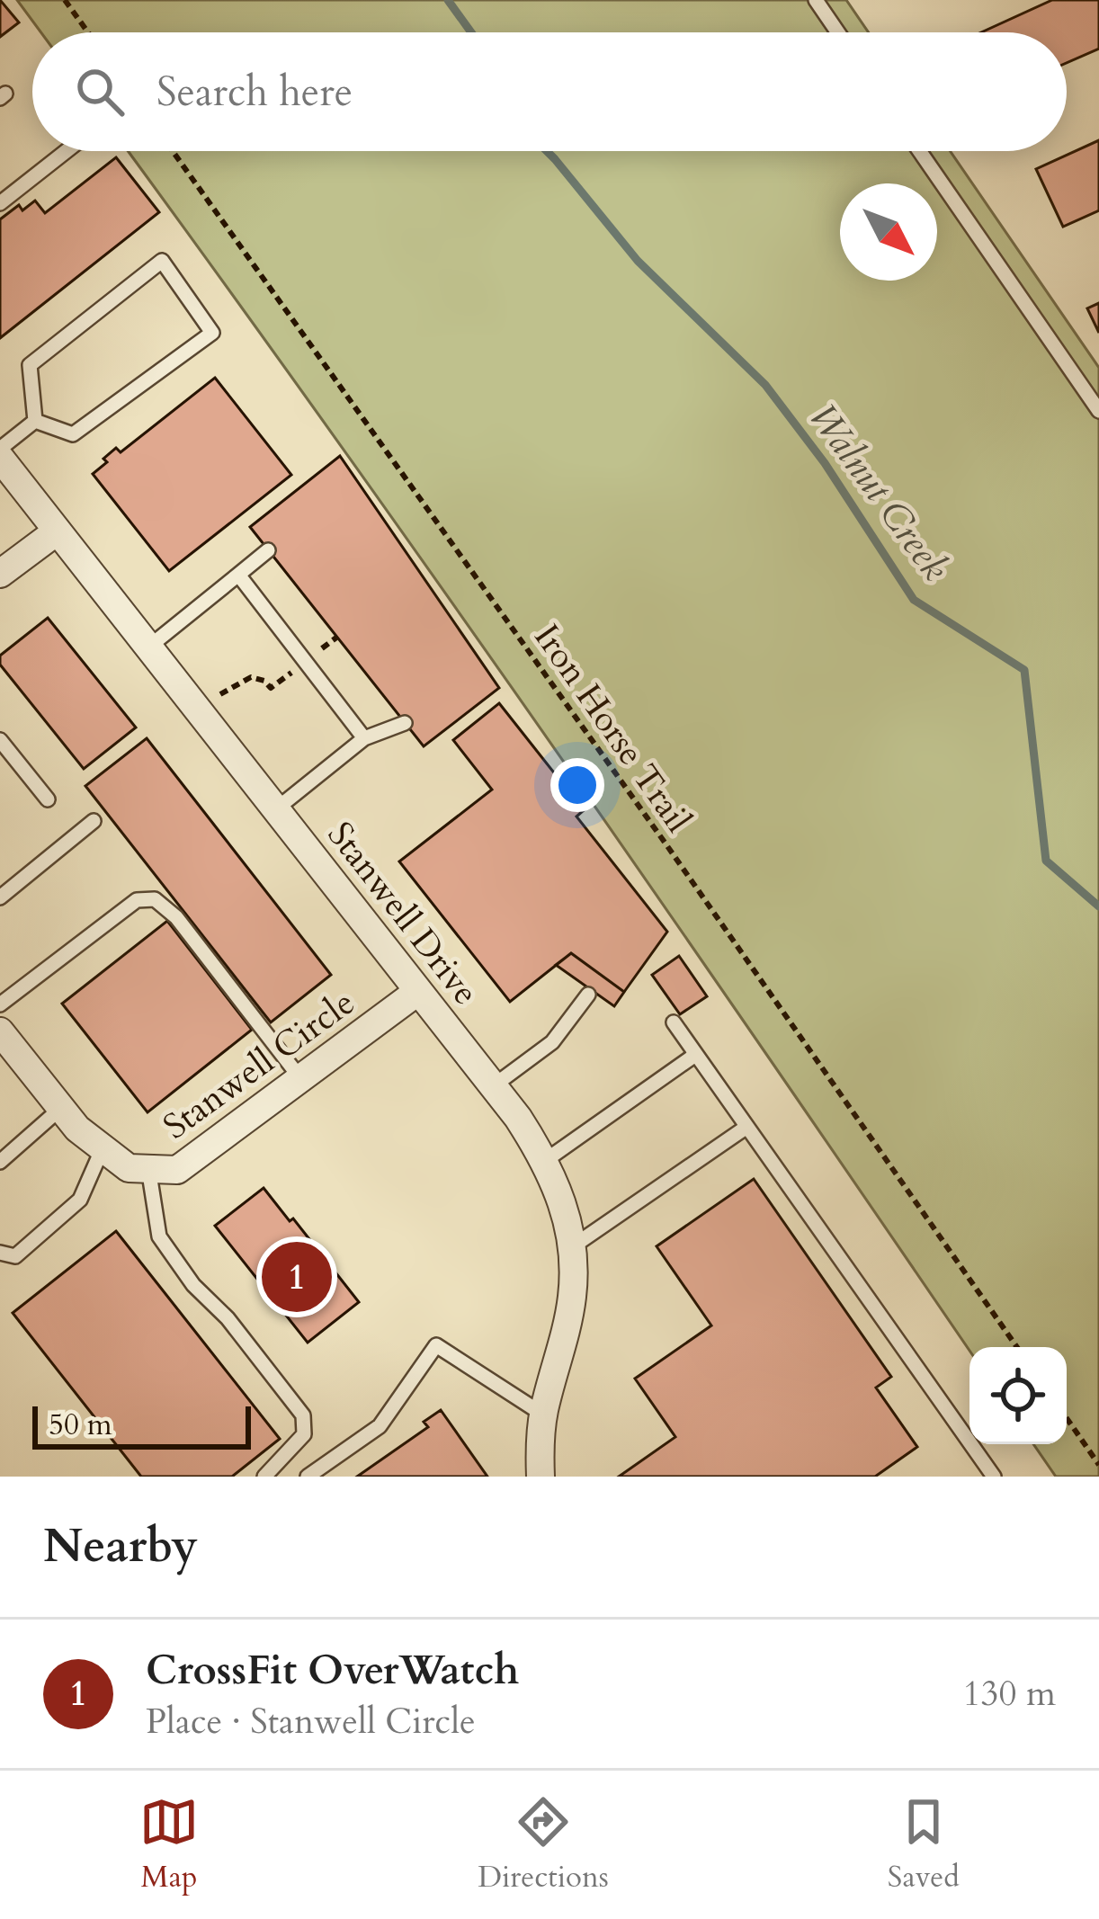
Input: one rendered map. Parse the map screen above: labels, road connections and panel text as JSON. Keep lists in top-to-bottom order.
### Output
{
  "streets": {
    "street": ["Stanwell Drive", "Stanwell Circle"],
    "path": ["Iron Horse Trail"]
  },
  "crossings": [
    ["Stanwell Drive", "Stanwell Circle"]
  ],
  "water": ["Walnut Creek"],
  "scale_bar": "50 m",
  "north": "bottom right",
  "page": {
    "search": "Search here",
    "pins": "1",
    "scale": "50 m",
    "heading": "Nearby",
    "list": [
      {
        "mark": "1",
        "name": "CrossFit OverWatch",
        "note": "Place · Stanwell Circle",
        "value": "130 m"
      }
    ],
    "nav": ["Map", "Directions", "Saved"]
  }
}
